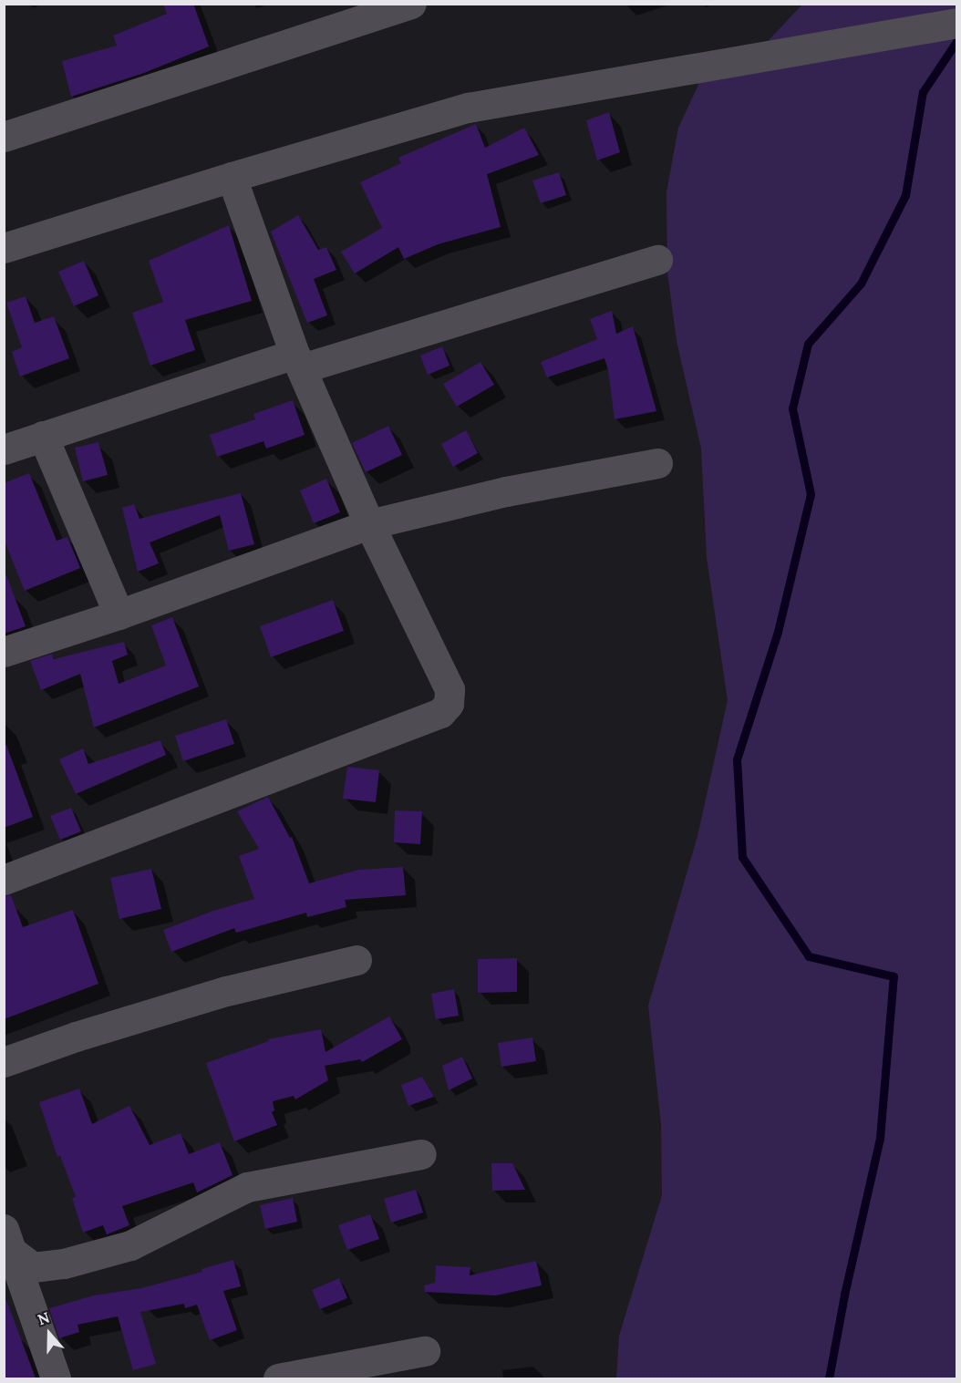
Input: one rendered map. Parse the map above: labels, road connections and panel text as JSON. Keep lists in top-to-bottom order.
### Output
{
  "north": "top"
}
